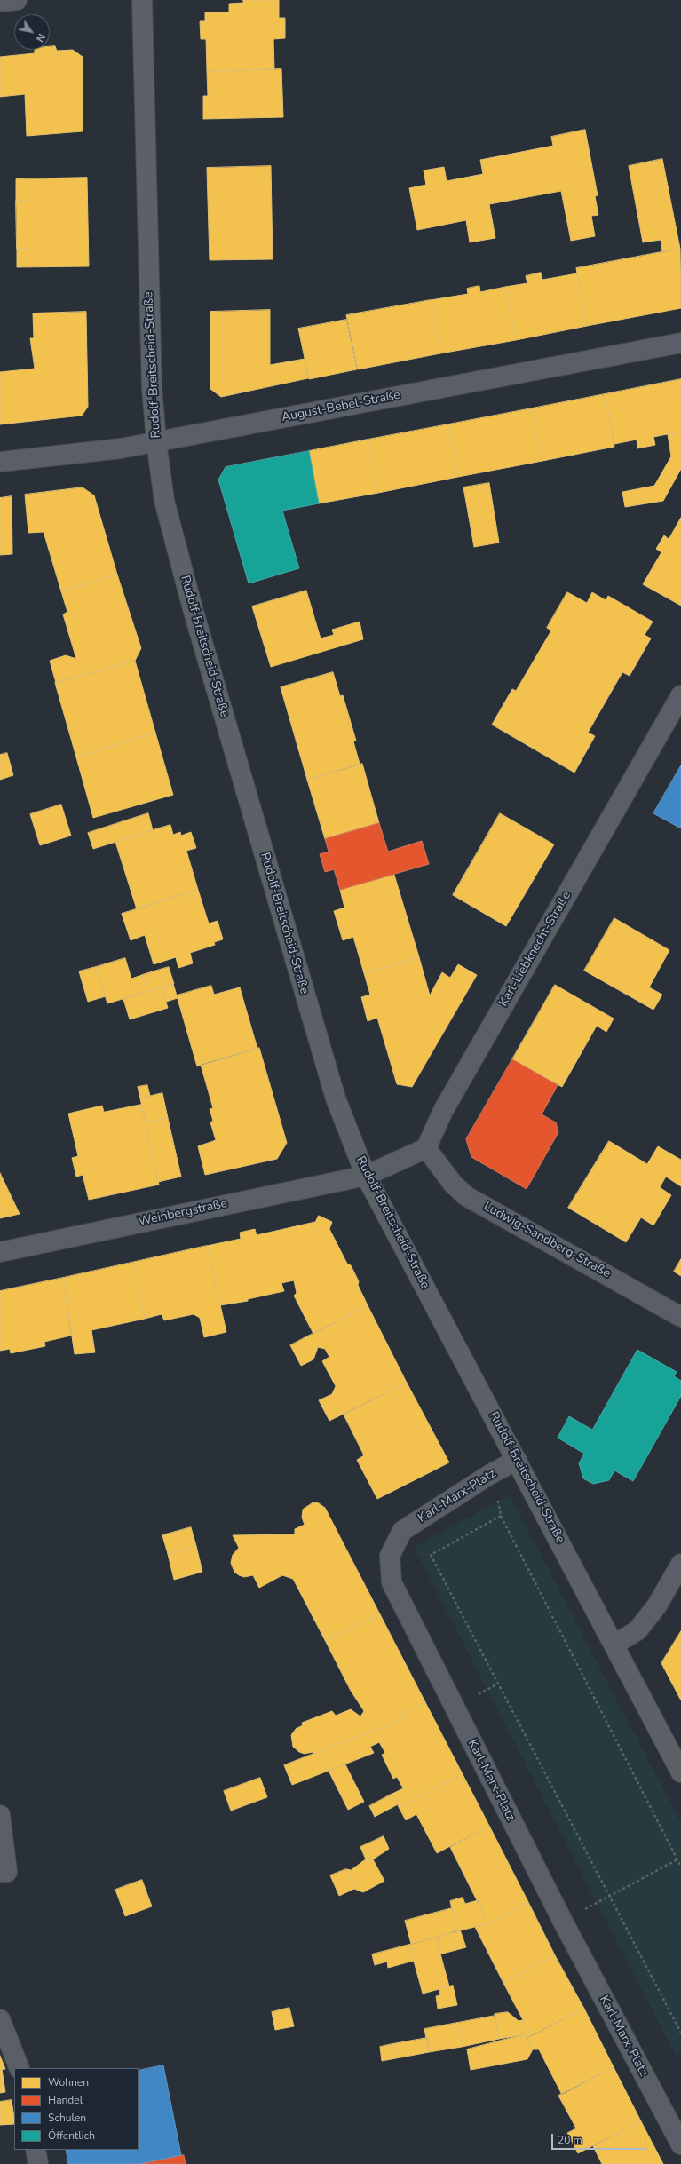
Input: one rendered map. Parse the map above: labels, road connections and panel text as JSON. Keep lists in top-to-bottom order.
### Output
{
  "streets": {
    "main road": ["Rudolf-Breitscheid-Straße"],
    "street": [
      "August-Bebel-Straße",
      "Karl-Liebknecht-Straße",
      "Weinbergstraße",
      "Ludwig-Sandberg-Straße",
      "Karl-Marx-Platz"
    ]
  },
  "crossings": [
    ["Rudolf-Breitscheid-Straße", "August-Bebel-Straße"],
    ["Rudolf-Breitscheid-Straße", "Weinbergstraße"],
    ["Rudolf-Breitscheid-Straße", "Karl-Marx-Platz"],
    ["Karl-Liebknecht-Straße", "Ludwig-Sandberg-Straße"]
  ],
  "legend": [
    "Wohnen",
    "Handel",
    "Schulen",
    "Öffentlich"
  ],
  "scale_bar": "20 m",
  "north": "bottom right"
}
